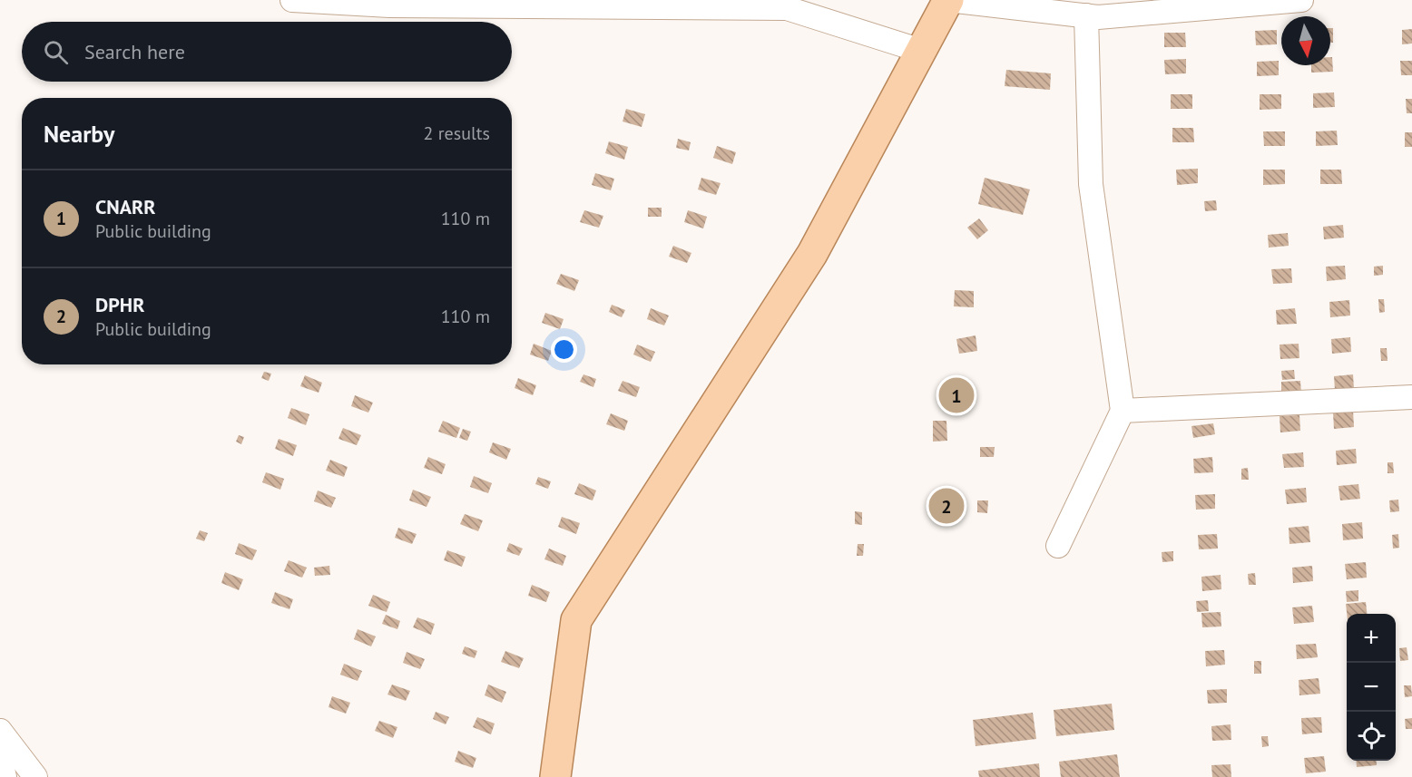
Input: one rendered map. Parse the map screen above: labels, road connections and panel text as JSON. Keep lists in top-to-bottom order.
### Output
{
  "north": "bottom",
  "page": {
    "search": "Search here",
    "heading": ["Nearby", "2 results"],
    "list": [
      {
        "mark": "1",
        "name": "CNARR",
        "note": "Public building",
        "value": "110 m"
      },
      {
        "mark": "2",
        "name": "DPHR",
        "note": "Public building",
        "value": "110 m"
      }
    ],
    "pins": ["1", "2"],
    "map_buttons": ["+", "−"]
  }
}
